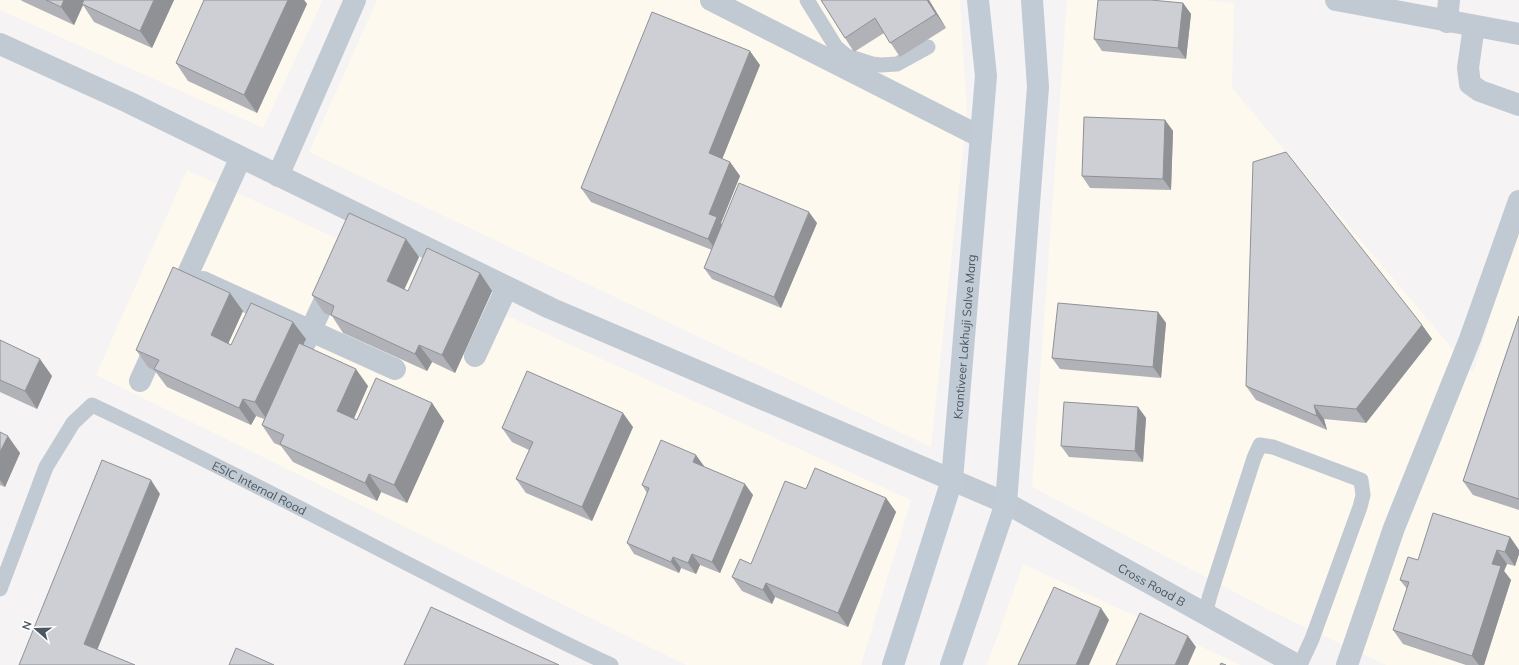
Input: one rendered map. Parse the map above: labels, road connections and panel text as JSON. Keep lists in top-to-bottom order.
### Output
{
  "streets": {
    "main road": ["Krantiveer Lakhuji Salve Marg"],
    "street": ["Cross Road B"],
    "lane": ["ESIC Internal Road"]
  },
  "crossings": [
    ["Krantiveer Lakhuji Salve Marg", "Cross Road B"]
  ],
  "north": "left"
}
